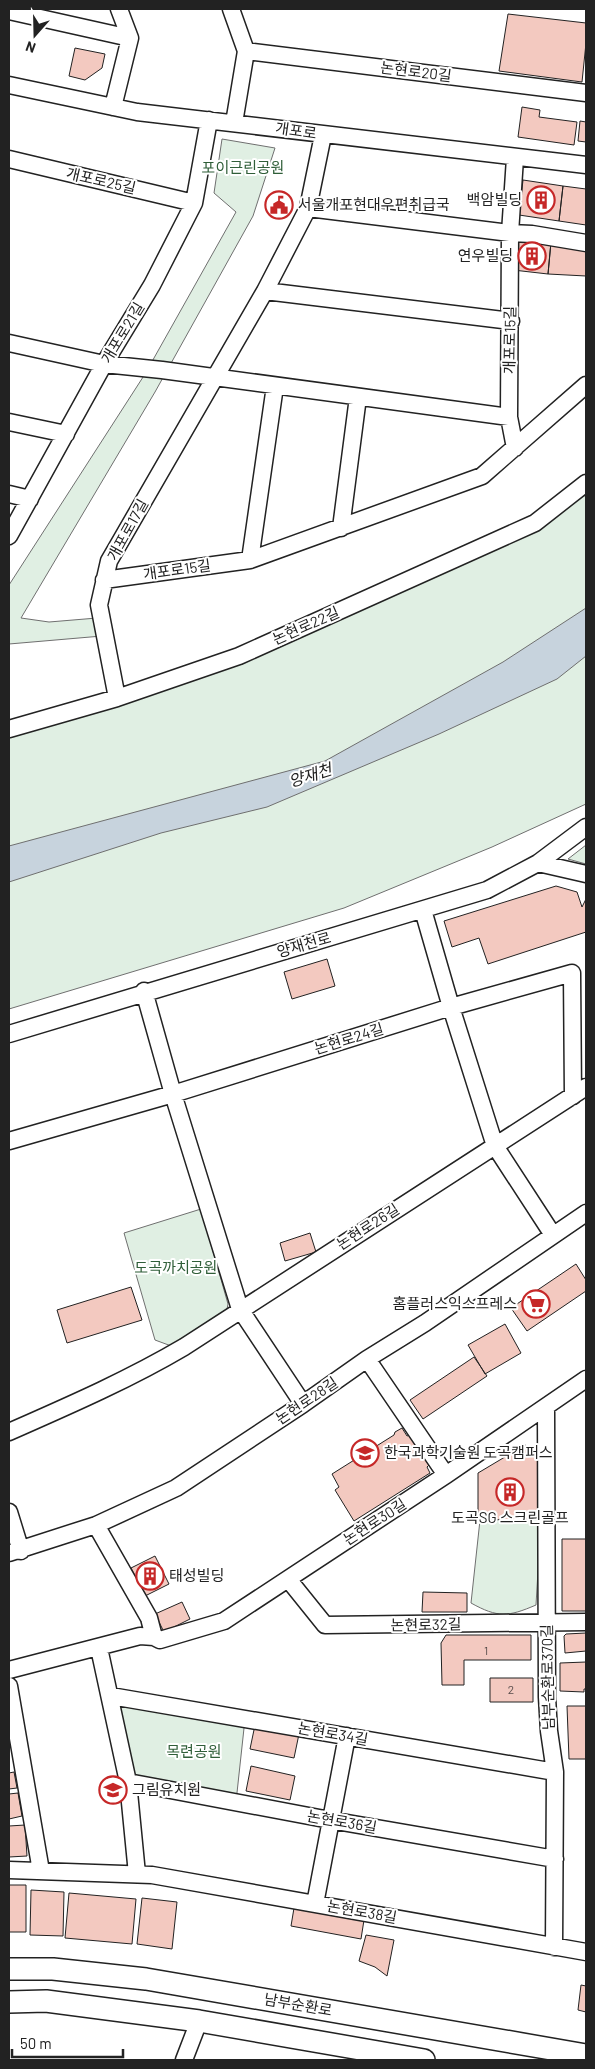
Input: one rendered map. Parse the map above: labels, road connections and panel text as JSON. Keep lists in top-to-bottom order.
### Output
{
  "streets": {
    "main road": ["남부순환로"],
    "street": [
      "논현로20길",
      "개포로",
      "개포로25길",
      "개포로21길",
      "개포로15길",
      "개포로17길",
      "논현로22길",
      "양재천로",
      "논현로24길",
      "논현로26길",
      "논현로28길",
      "논현로30길",
      "논현로32길",
      "남부순환로370길",
      "논현로34길",
      "논현로36길",
      "논현로38길"
    ]
  },
  "crossings": [
    ["개포로", "개포로21길"],
    ["개포로", "개포로15길"],
    ["개포로", "개포로17길"],
    ["개포로25길", "개포로21길"],
    ["개포로15길", "개포로17길"],
    ["개포로17길", "논현로22길"],
    ["논현로24길", "논현로26길"],
    ["논현로30길", "논현로32길"],
    ["논현로30길", "남부순환로370길"],
    ["논현로32길", "남부순환로370길"],
    ["남부순환로370길", "논현로34길"],
    ["남부순환로370길", "논현로36길"],
    ["남부순환로370길", "논현로38길"]
  ],
  "water": ["양재천"],
  "parks": ["포이근린공원", "도곡까치공원", "목련공원"],
  "places": {
    "building": [
      "백암빌딩",
      "연우빌딩",
      "도곡SG 스크린골프",
      "태성빌딩"
    ],
    "public building": ["서울개포현대우편취급국"],
    "supermarket": ["홈플러스익스프레스"],
    "school or university": ["한국과학기술원 도곡캠퍼스", "그림유치원"]
  },
  "house_numbers": ["1", "2"],
  "scale_bar": "50 m",
  "north": "bottom"
}
